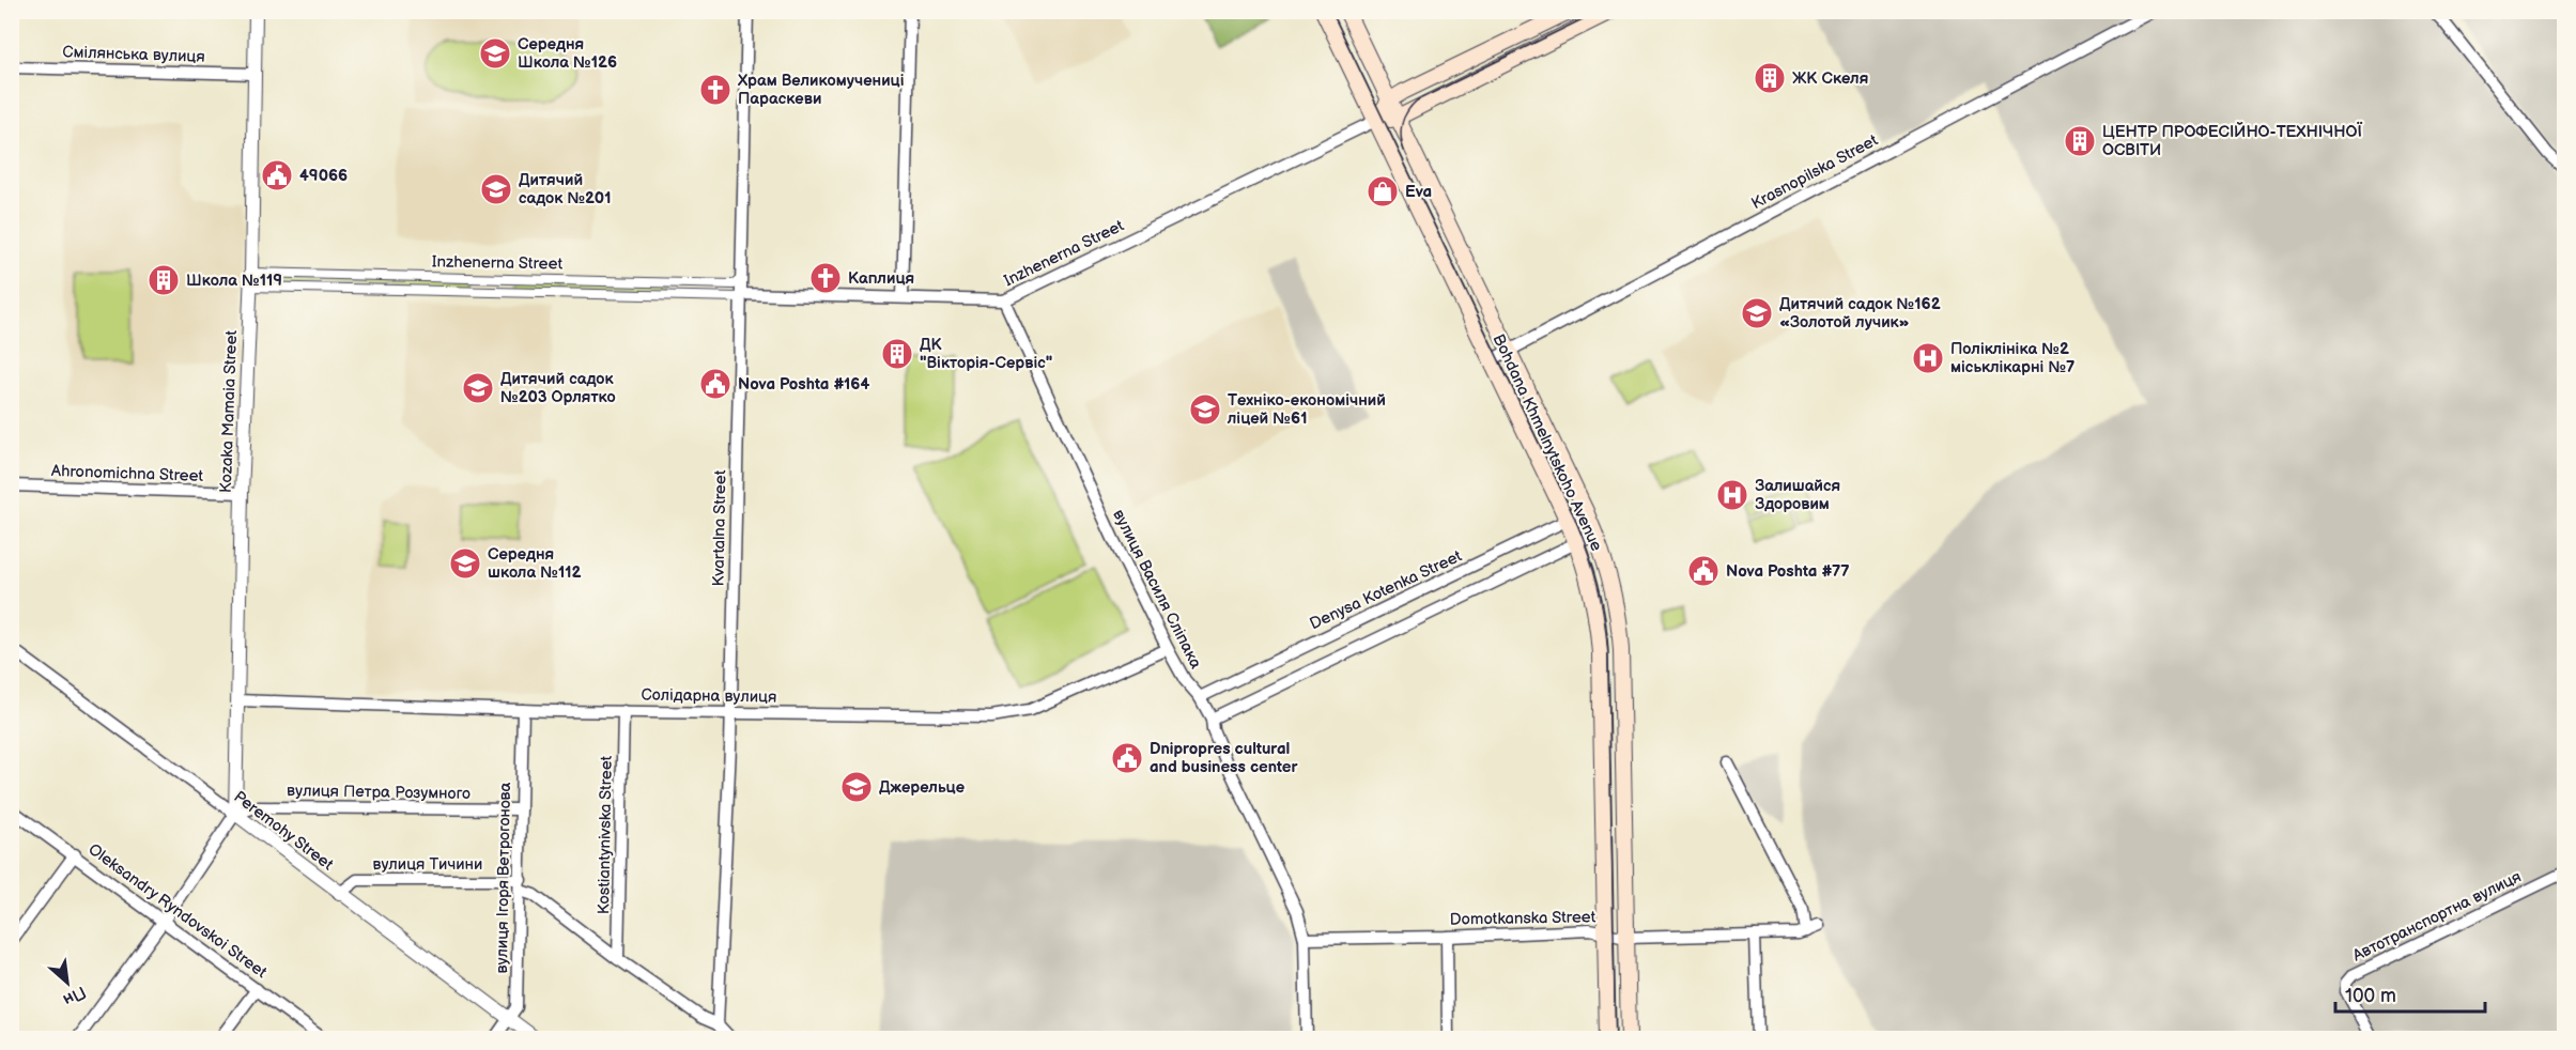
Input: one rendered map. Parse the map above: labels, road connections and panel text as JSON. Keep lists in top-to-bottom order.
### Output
{
  "streets": {
    "main road": ["Bohdana Khmelnytskoho Avenue"],
    "street": [
      "Смілянська вулиця",
      "Krasnopilska Street",
      "Inzhenerna Street",
      "Kozaka Mamaia Street",
      "Ahronomichna Street",
      "Kvartalna Street",
      "вулиця Василя Сліпака",
      "Denysa Kotenka Street",
      "Солідарна вулиця",
      "вулиця Петра Розумного",
      "Peremohy Street",
      "Kostiantynivska Street",
      "вулиця Тичини",
      "вулиця Ігоря Ветрогонова",
      "Oleksandry Ryndovskoi Street",
      "Автотранспортна вулиця",
      "Domotkanska Street"
    ]
  },
  "crossings": [
    ["Смілянська вулиця", "Kozaka Mamaia Street"],
    ["Krasnopilska Street", "Bohdana Khmelnytskoho Avenue"],
    ["Inzhenerna Street", "Kozaka Mamaia Street"],
    ["Inzhenerna Street", "Bohdana Khmelnytskoho Avenue"],
    ["Inzhenerna Street", "Kvartalna Street"],
    ["Inzhenerna Street", "вулиця Василя Сліпака"],
    ["Kozaka Mamaia Street", "Ahronomichna Street"],
    ["Kozaka Mamaia Street", "Солідарна вулиця"],
    ["Kozaka Mamaia Street", "вулиця Петра Розумного"],
    ["Kozaka Mamaia Street", "Peremohy Street"],
    ["Bohdana Khmelnytskoho Avenue", "Denysa Kotenka Street"],
    ["Bohdana Khmelnytskoho Avenue", "Domotkanska Street"],
    ["Kvartalna Street", "Солідарна вулиця"],
    ["вулиця Василя Сліпака", "Denysa Kotenka Street"],
    ["вулиця Василя Сліпака", "Солідарна вулиця"],
    ["вулиця Василя Сліпака", "Domotkanska Street"],
    ["Солідарна вулиця", "Kostiantynivska Street"],
    ["Солідарна вулиця", "вулиця Ігоря Ветрогонова"],
    ["вулиця Петра Розумного", "Peremohy Street"],
    ["вулиця Петра Розумного", "вулиця Ігоря Ветрогонова"],
    ["Peremohy Street", "вулиця Тичини"],
    ["Peremohy Street", "вулиця Ігоря Ветрогонова"],
    ["вулиця Тичини", "вулиця Ігоря Ветрогонова"]
  ],
  "places": {
    "school or university": [
      "Середня Школа №126",
      "Дитячий садок №201",
      "Дитячий садок №162 «Золотой лучик»",
      "Дитячий садок №203 Орлятко",
      "Техніко-економічний ліцей №61",
      "Середня школа №112",
      "Джерельце"
    ],
    "building": [
      "ЖК Скеля",
      "ЦЕНТР ПРОФЕСІЙНО-ТЕХНІЧНОЇ ОСВІТИ",
      "Школа №119",
      "ДК \"Вікторія-Сервіс\""
    ],
    "church": ["Храм Великомучениці Параскеви", "Каплиця"],
    "public building": [
      "49066",
      "Nova Poshta #164",
      "Nova Poshta #77",
      "Dnipropres cultural and business center"
    ],
    "shop": ["Eva"],
    "hospital": ["Поліклініка №2 міськлікарні №7", "Залишайся Здоровим"]
  },
  "scale_bar": "100 m",
  "north": "bottom right"
}
